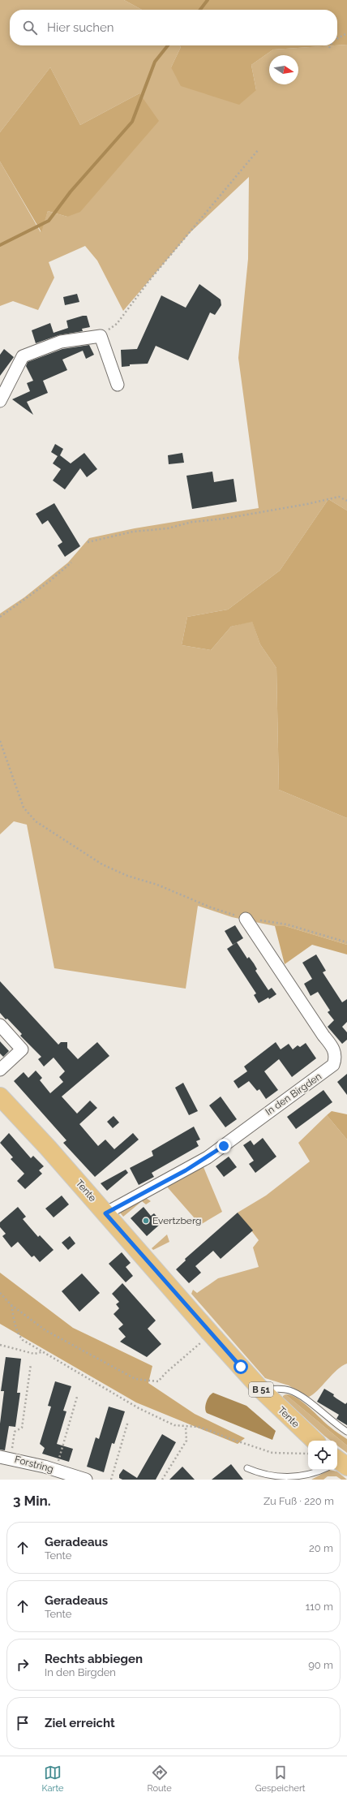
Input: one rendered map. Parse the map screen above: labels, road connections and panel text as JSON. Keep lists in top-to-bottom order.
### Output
{
  "streets": {
    "main road": ["Tente", "B 51"],
    "street": ["In den Birgden", "Forstring"]
  },
  "crossings": [
    ["In den Birgden", "Tente"]
  ],
  "places": ["Evertzberg"],
  "north": "right",
  "page": {
    "search": "Hier suchen",
    "heading": ["3 Min.", "Zu Fuß · 220 m"],
    "list": [
      ["Geradeaus", "Tente", "20 m"],
      ["Geradeaus", "Tente", "110 m"],
      ["Rechts abbiegen", "In den Birgden", "90 m"],
      "Ziel erreicht"
    ],
    "nav": ["Karte", "Route", "Gespeichert"]
  }
}
